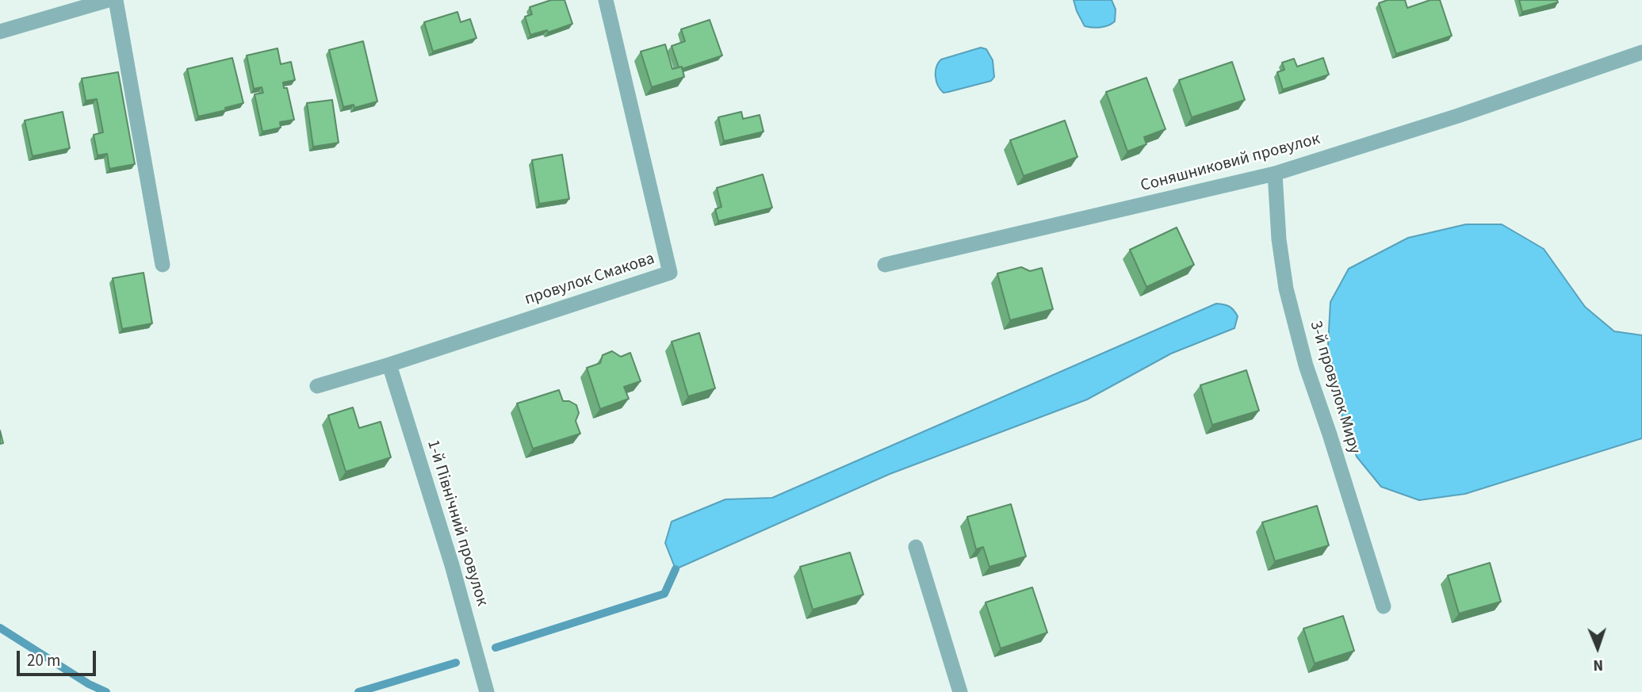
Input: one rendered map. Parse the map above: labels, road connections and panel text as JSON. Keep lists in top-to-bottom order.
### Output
{
  "streets": {
    "street": [
      "Соняшниковий провулок",
      "провулок Смакова",
      "3-й провулок Миру",
      "1-й Північний провулок"
    ]
  },
  "crossings": [
    ["Соняшниковий провулок", "3-й провулок Миру"],
    ["провулок Смакова", "1-й Північний провулок"]
  ],
  "scale_bar": "20 m",
  "north": "bottom"
}
